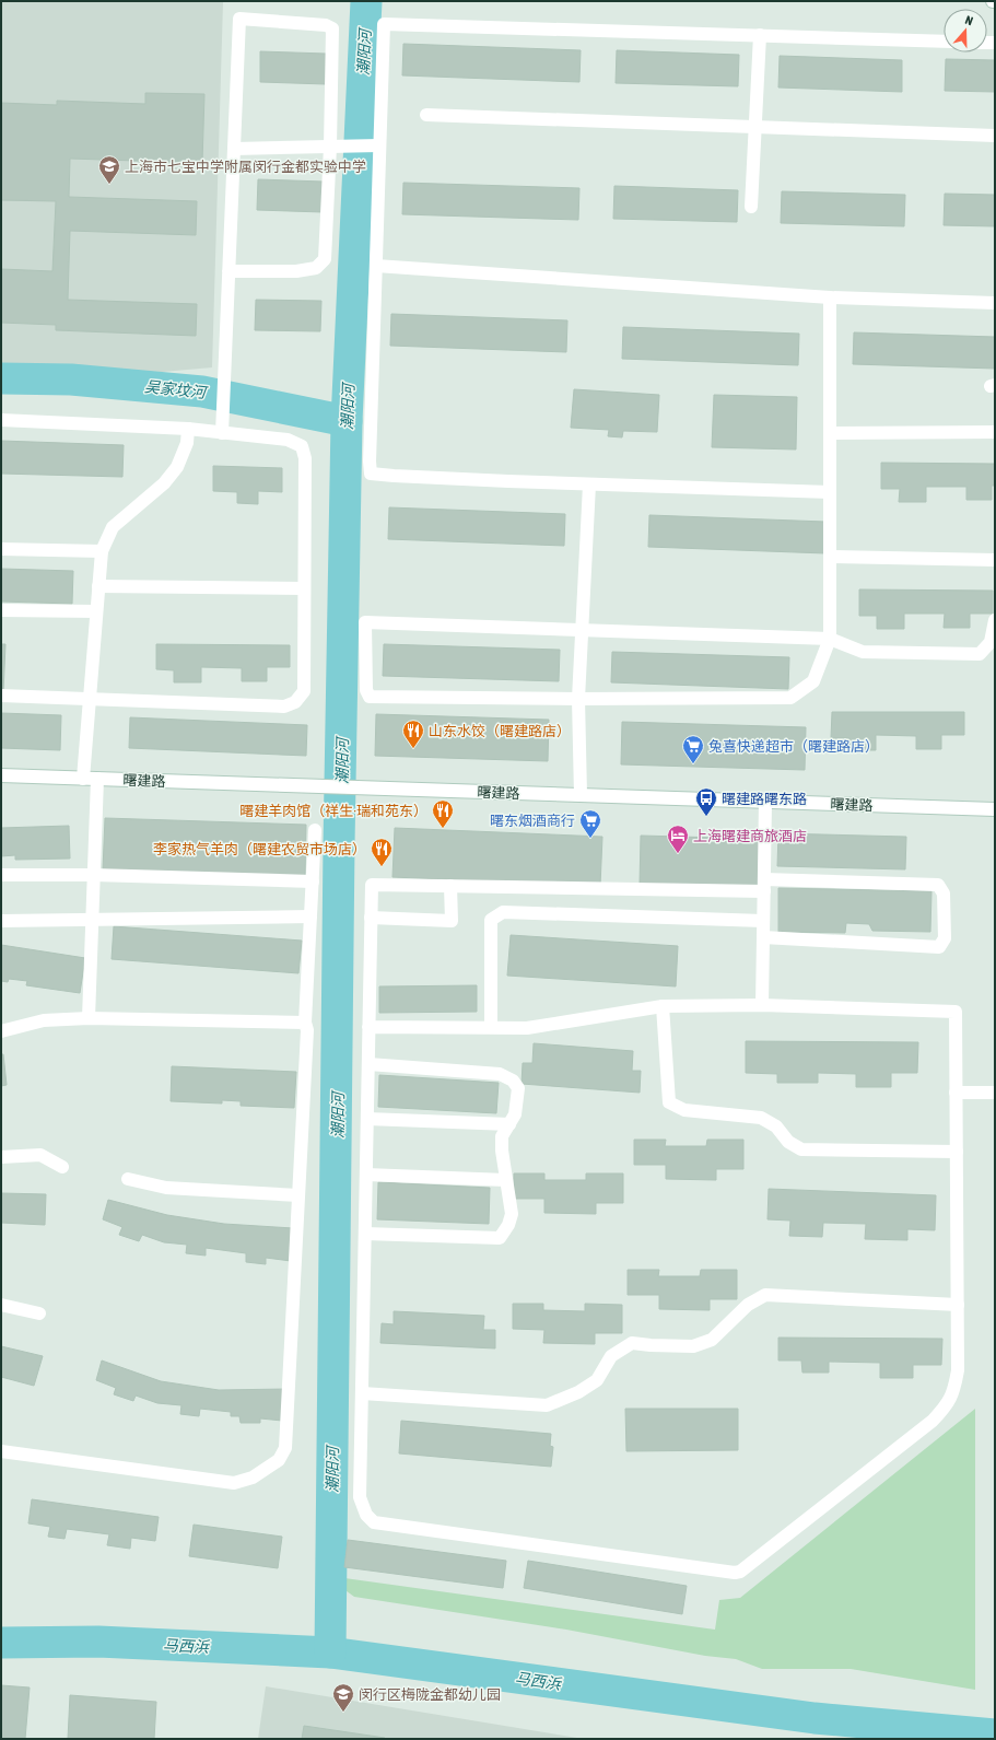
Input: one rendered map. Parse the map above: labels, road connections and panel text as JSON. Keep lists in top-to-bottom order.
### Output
{
  "streets": {
    "street": ["曙建路"]
  },
  "water": ["潮阳河", "吴家坟河", "马西浜"],
  "places": {
    "school or university": ["上海市七宝中学附属闵行金都实验中学", "闵行区梅陇金都幼儿园"],
    "restaurant": ["山东水饺（曙建路店）", "曙建羊肉馆（祥生·瑞和苑东）", "李家热气羊肉（曙建农贸市场店）"],
    "supermarket": ["兔喜快递超市（曙建路店）", "曙东烟酒商行"],
    "bus stop": ["曙建路曙东路"],
    "hotel": ["上海曙建商旅酒店"]
  },
  "north": "top"
}
